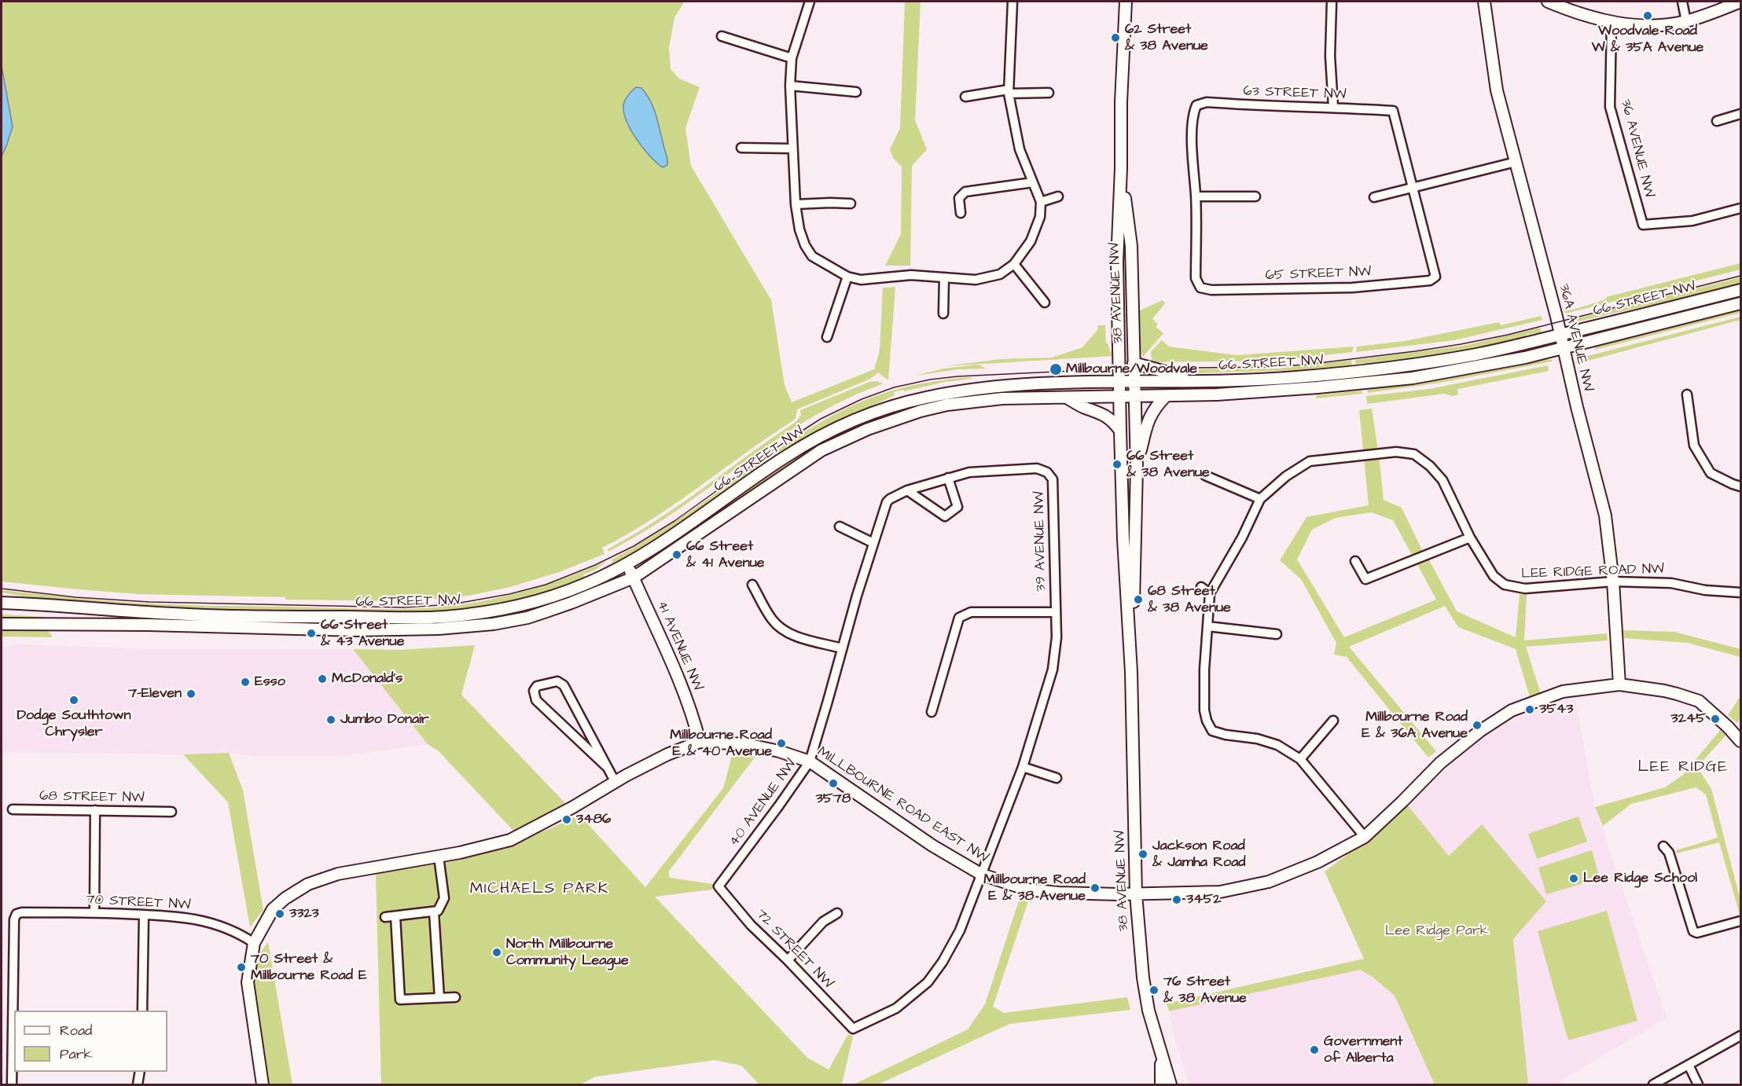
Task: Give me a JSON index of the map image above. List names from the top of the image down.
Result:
{
  "streets": {
    "street": [
      "63 STREET NW",
      "36 AVENUE NW",
      "65 STREET NW",
      "38 AVENUE NW",
      "66 STREET NW",
      "36A AVENUE NW",
      "39 AVENUE NW",
      "LEE RIDGE ROAD NW",
      "41 AVENUE NW",
      "68 STREET NW",
      "40 AVENUE NW",
      "MILLBOURNE ROAD EAST NW",
      "70 STREET NW",
      "72 STREET NW"
    ]
  },
  "crossings": [
    ["63 STREET NW", "65 STREET NW"],
    ["38 AVENUE NW", "66 STREET NW"],
    ["38 AVENUE NW", "MILLBOURNE ROAD EAST NW"],
    ["66 STREET NW", "36A AVENUE NW"],
    ["66 STREET NW", "41 AVENUE NW"],
    ["36A AVENUE NW", "LEE RIDGE ROAD NW"],
    ["36A AVENUE NW", "MILLBOURNE ROAD EAST NW"],
    ["39 AVENUE NW", "MILLBOURNE ROAD EAST NW"],
    ["39 AVENUE NW", "72 STREET NW"],
    ["LEE RIDGE ROAD NW", "MILLBOURNE ROAD EAST NW"],
    ["41 AVENUE NW", "MILLBOURNE ROAD EAST NW"],
    ["40 AVENUE NW", "MILLBOURNE ROAD EAST NW"],
    ["40 AVENUE NW", "72 STREET NW"],
    ["MILLBOURNE ROAD EAST NW", "70 STREET NW"]
  ],
  "districts": ["LEE RIDGE", "MICHAELS PARK"],
  "parks": ["Lee Ridge Park"],
  "places": [
    "Woodvale Road W & 35A Avenue",
    "62 Street & 38 Avenue",
    "Millbourne/Woodvale",
    "66 Street & 38 Avenue",
    "66 Street & 41 Avenue",
    "68 Street & 38 Avenue",
    "66 Street & 43 Avenue",
    "McDonald's",
    "Esso",
    "7-Eleven",
    "Dodge Southtown Chrysler",
    "3543",
    "3245",
    "Jumbo Donair",
    "Millbourne Road E & 36A Avenue",
    "Millbourne Road E & 40 Avenue",
    "3578",
    "3486",
    "Jackson Road & Jamha Road",
    "Lee Ridge School",
    "Millbourne Road E & 38 Avenue",
    "3452",
    "3323",
    "North Millbourne Community League",
    "70 Street & Millbourne Road E",
    "76 Street & 38 Avenue",
    "Government of Alberta"
  ],
  "legend": ["Road", "Park"]
}
